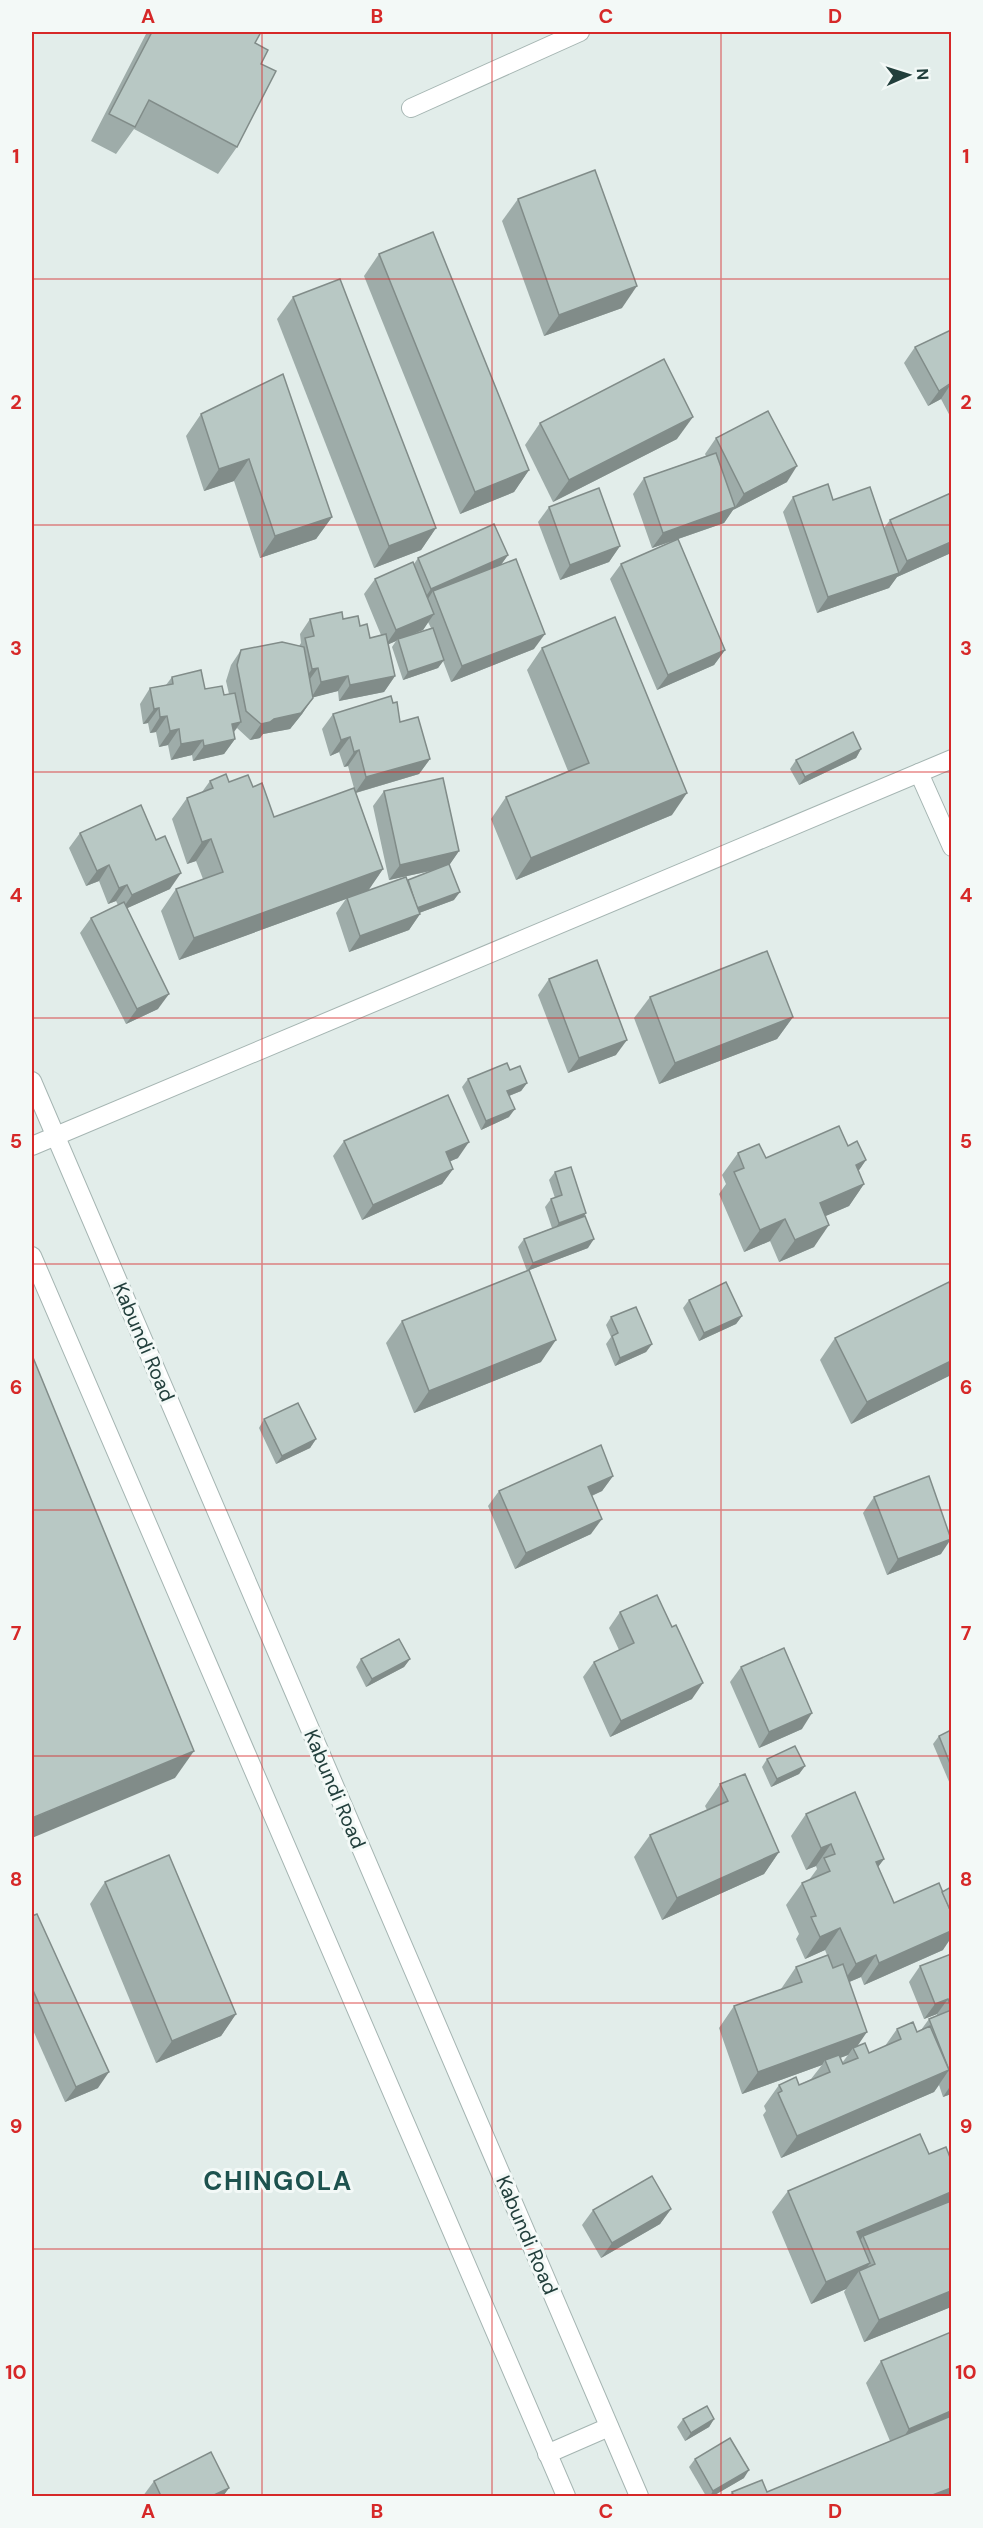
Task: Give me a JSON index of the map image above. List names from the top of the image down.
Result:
{
  "streets": {
    "street": ["Kabundi Road"]
  },
  "districts": ["CHINGOLA"],
  "north": "right",
  "grid": {
    "columns": [
      "A",
      "B",
      "C",
      "D"
    ],
    "rows": [
      "1",
      "2",
      "3",
      "4",
      "5",
      "6",
      "7",
      "8",
      "9",
      "10"
    ]
  }
}
